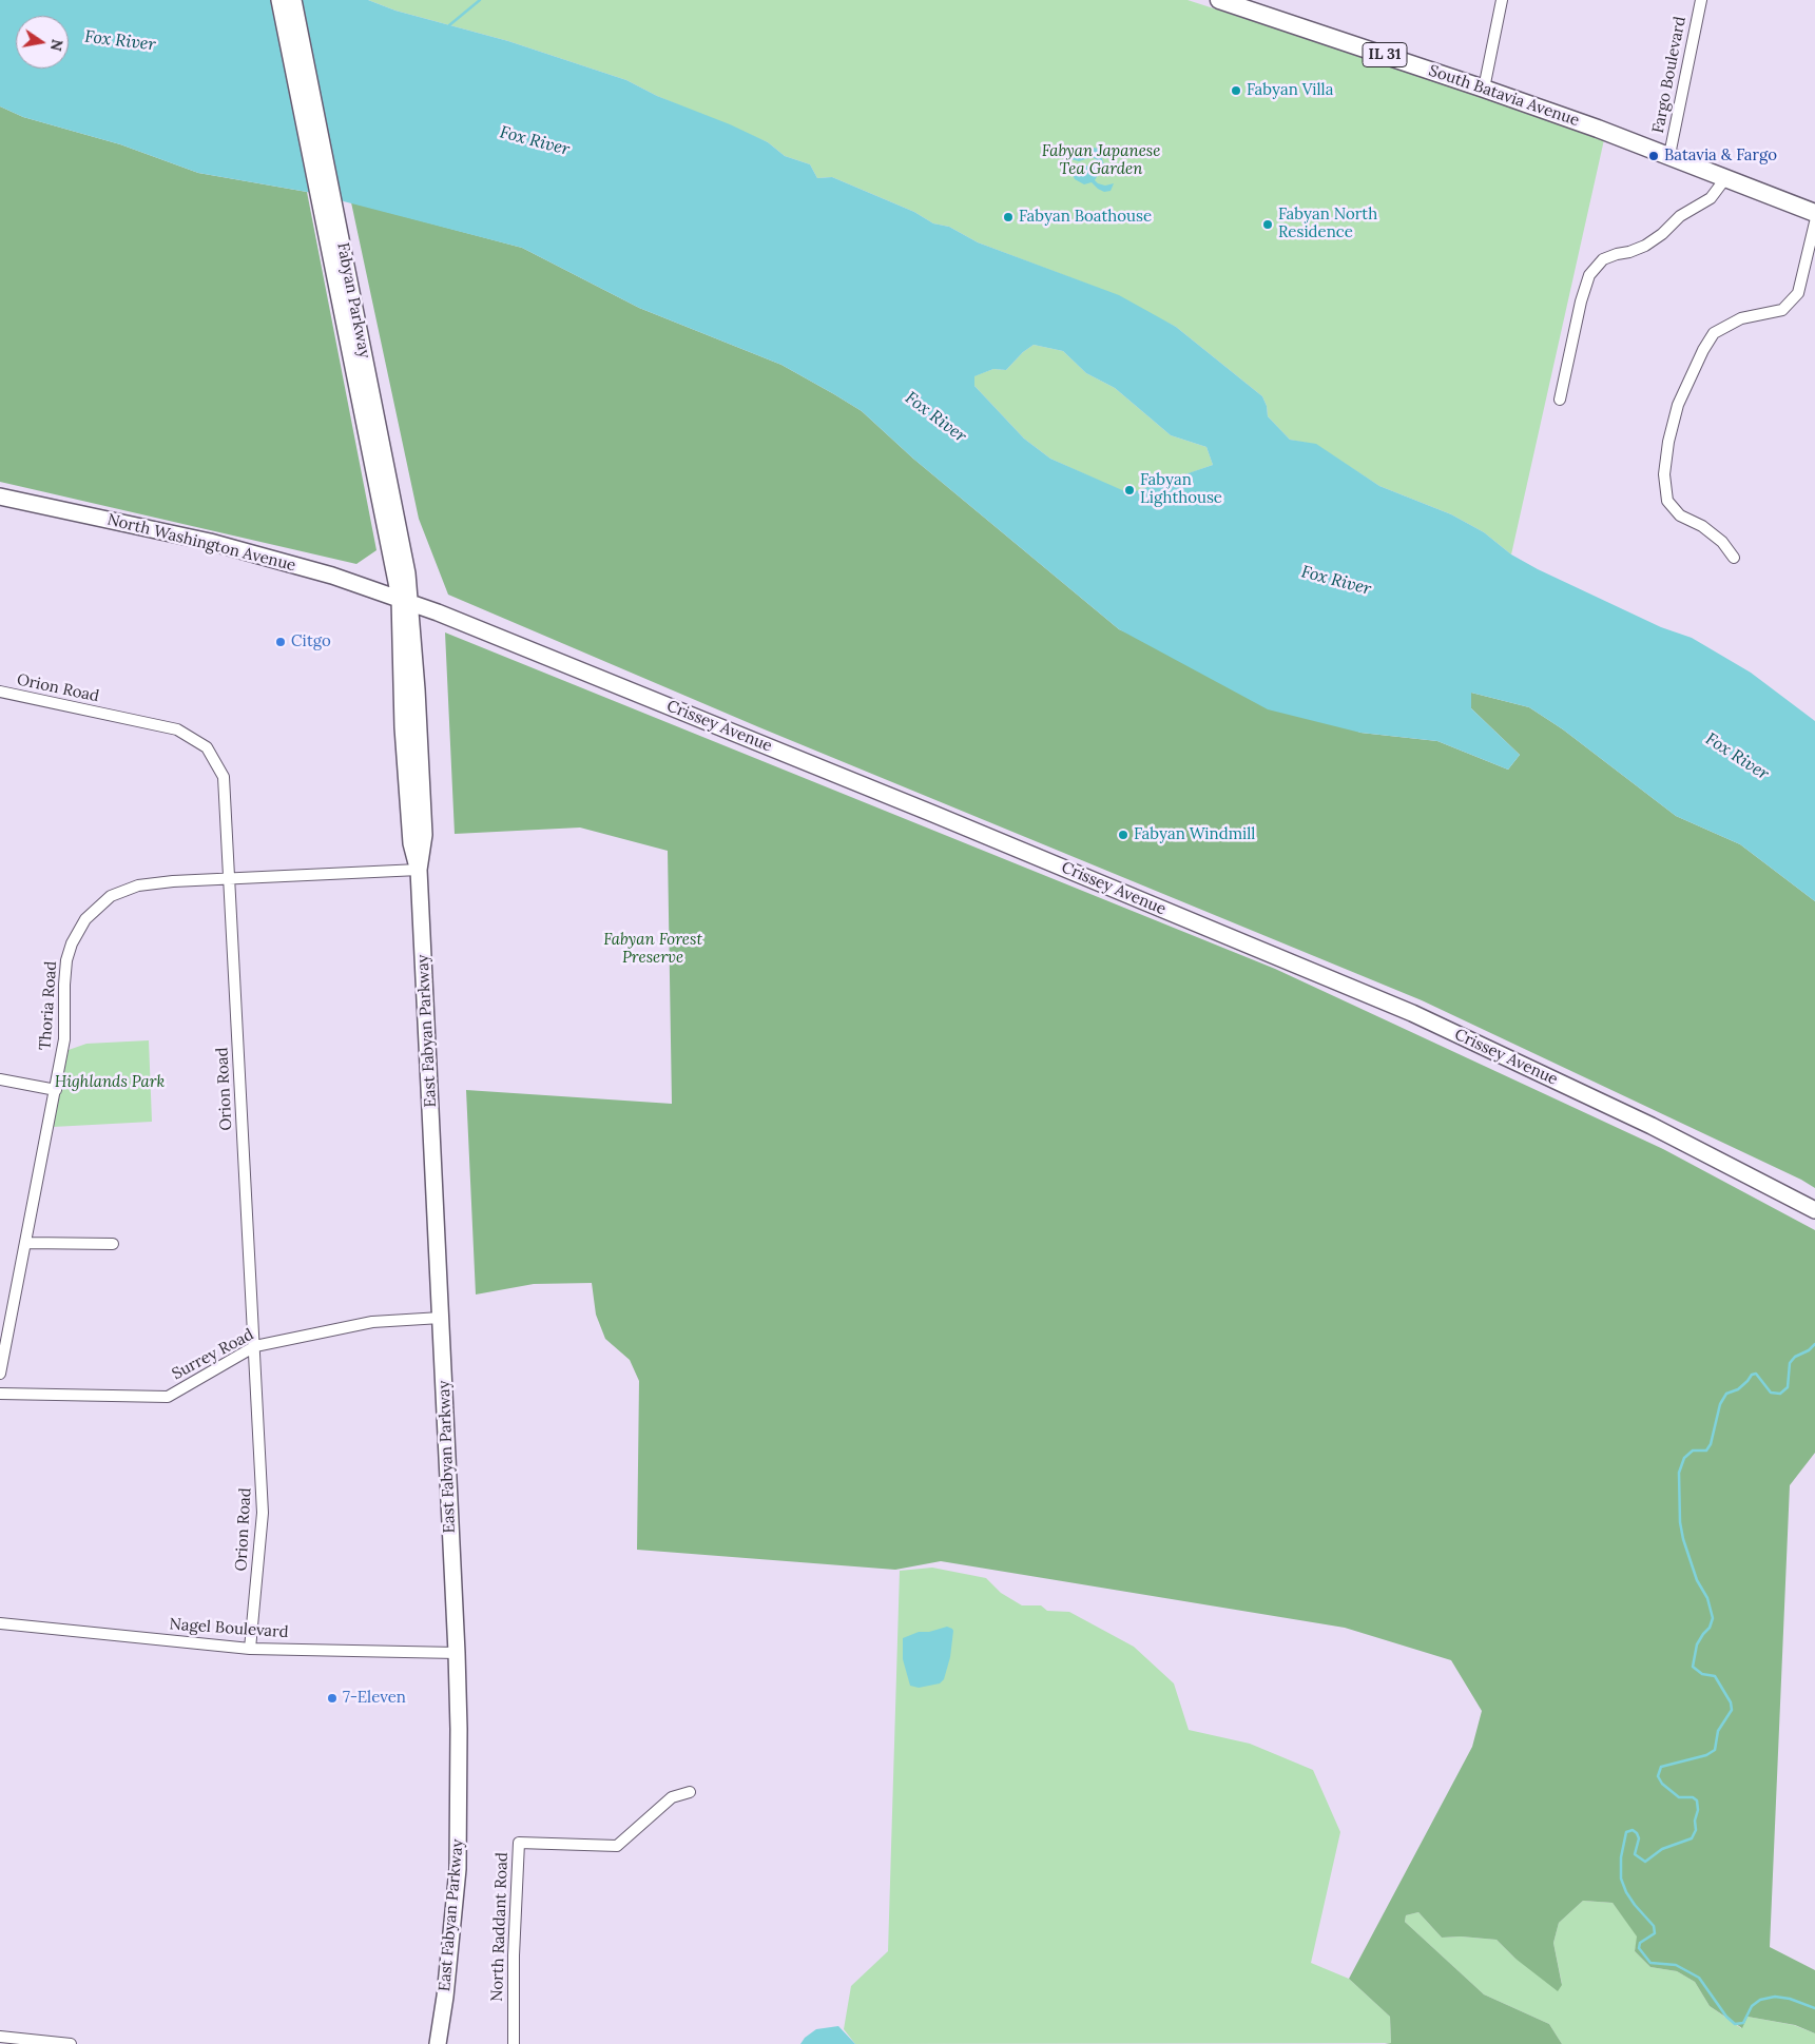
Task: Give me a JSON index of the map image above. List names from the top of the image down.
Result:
{
  "streets": {
    "main road": [
      "IL 31",
      "South Batavia Avenue",
      "Fabyan Parkway",
      "North Washington Avenue",
      "Crissey Avenue",
      "East Fabyan Parkway"
    ],
    "street": [
      "Fargo Boulevard",
      "Orion Road",
      "Thoria Road",
      "Surrey Road",
      "Nagel Boulevard",
      "North Raddant Road"
    ]
  },
  "crossings": [
    ["Fargo Boulevard", "South Batavia Avenue"],
    ["Fabyan Parkway", "North Washington Avenue"],
    ["Fabyan Parkway", "Crissey Avenue"],
    ["Fabyan Parkway", "East Fabyan Parkway"],
    ["North Washington Avenue", "Crissey Avenue"],
    ["North Washington Avenue", "East Fabyan Parkway"],
    ["Orion Road", "Thoria Road"],
    ["Orion Road", "Surrey Road"],
    ["Orion Road", "Nagel Boulevard"],
    ["Crissey Avenue", "East Fabyan Parkway"],
    ["Thoria Road", "East Fabyan Parkway"],
    ["East Fabyan Parkway", "Surrey Road"],
    ["East Fabyan Parkway", "Nagel Boulevard"]
  ],
  "water": ["Fox River"],
  "parks": ["Fabyan Japanese Tea Garden", "Fabyan Forest Preserve", "Highlands Park"],
  "places": [
    "Fabyan Villa",
    "Batavia & Fargo",
    "Fabyan Boathouse",
    "Fabyan North Residence",
    "Fabyan Lighthouse",
    "Citgo",
    "Fabyan Windmill",
    "7-Eleven"
  ],
  "north": "right"
}
